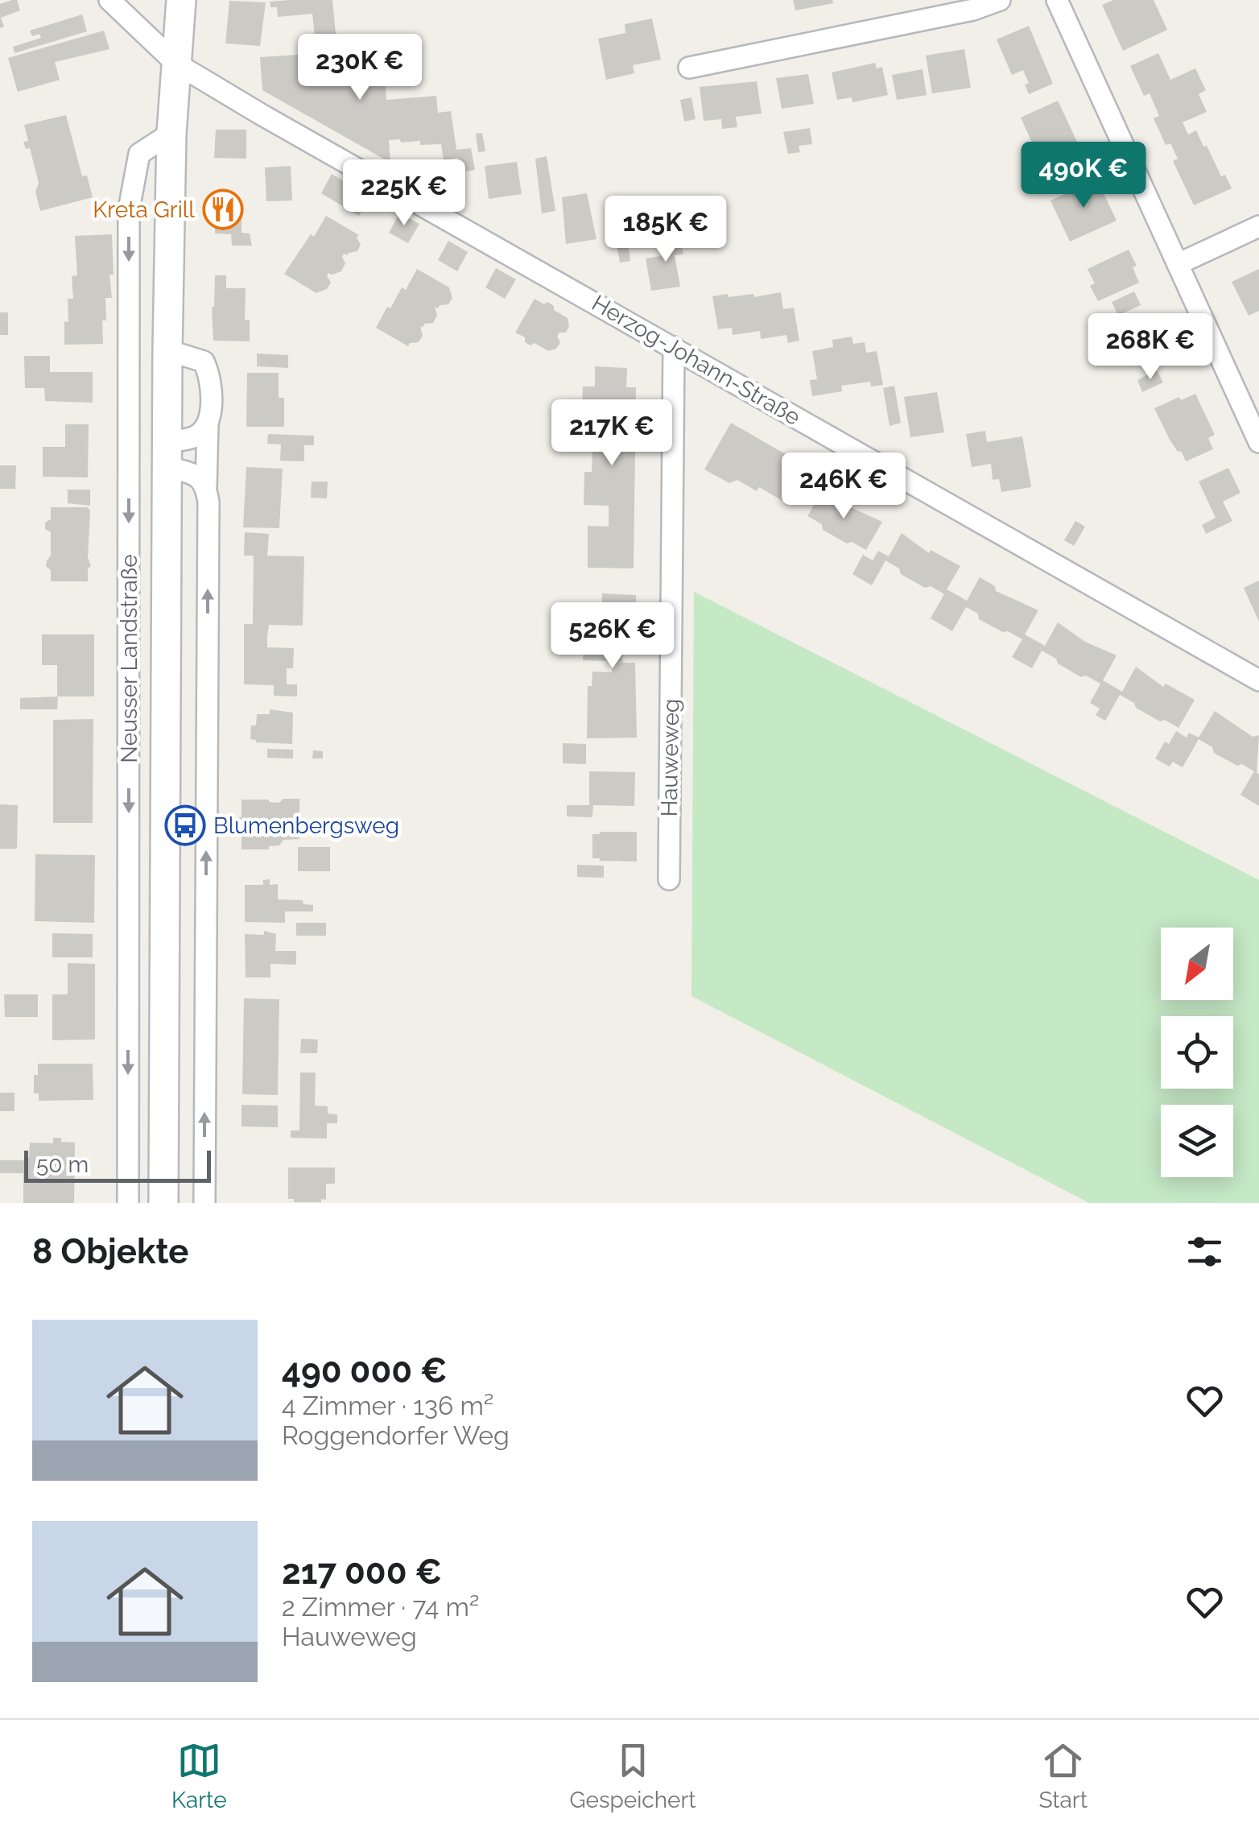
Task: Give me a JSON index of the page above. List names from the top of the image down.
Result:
{
  "streets": {
    "main road": ["Neusser Landstraße"],
    "street": ["Herzog-Johann-Straße", "Hauweweg"]
  },
  "crossings": [
    ["Herzog-Johann-Straße", "Neusser Landstraße"],
    ["Herzog-Johann-Straße", "Hauweweg"]
  ],
  "places": {
    "restaurant": ["Kreta Grill"],
    "bus stop": ["Blumenbergsweg"]
  },
  "scale_bar": "50 m",
  "north": "bottom left",
  "page": {
    "price": [
      "230K €",
      "490K €",
      "225K €",
      "185K €",
      "268K €",
      "217K €",
      "246K €",
      "526K €"
    ],
    "scale": "50 m",
    "heading": "8 Objekte",
    "list": [
      {
        "name": "490 000 €",
        "note": "4 Zimmer · 136 m² · Roggendorfer Weg"
      },
      {
        "name": "217 000 €",
        "note": "2 Zimmer · 74 m² · Hauweweg"
      }
    ],
    "tabs": ["Karte", "Gespeichert", "Start"]
  }
}
